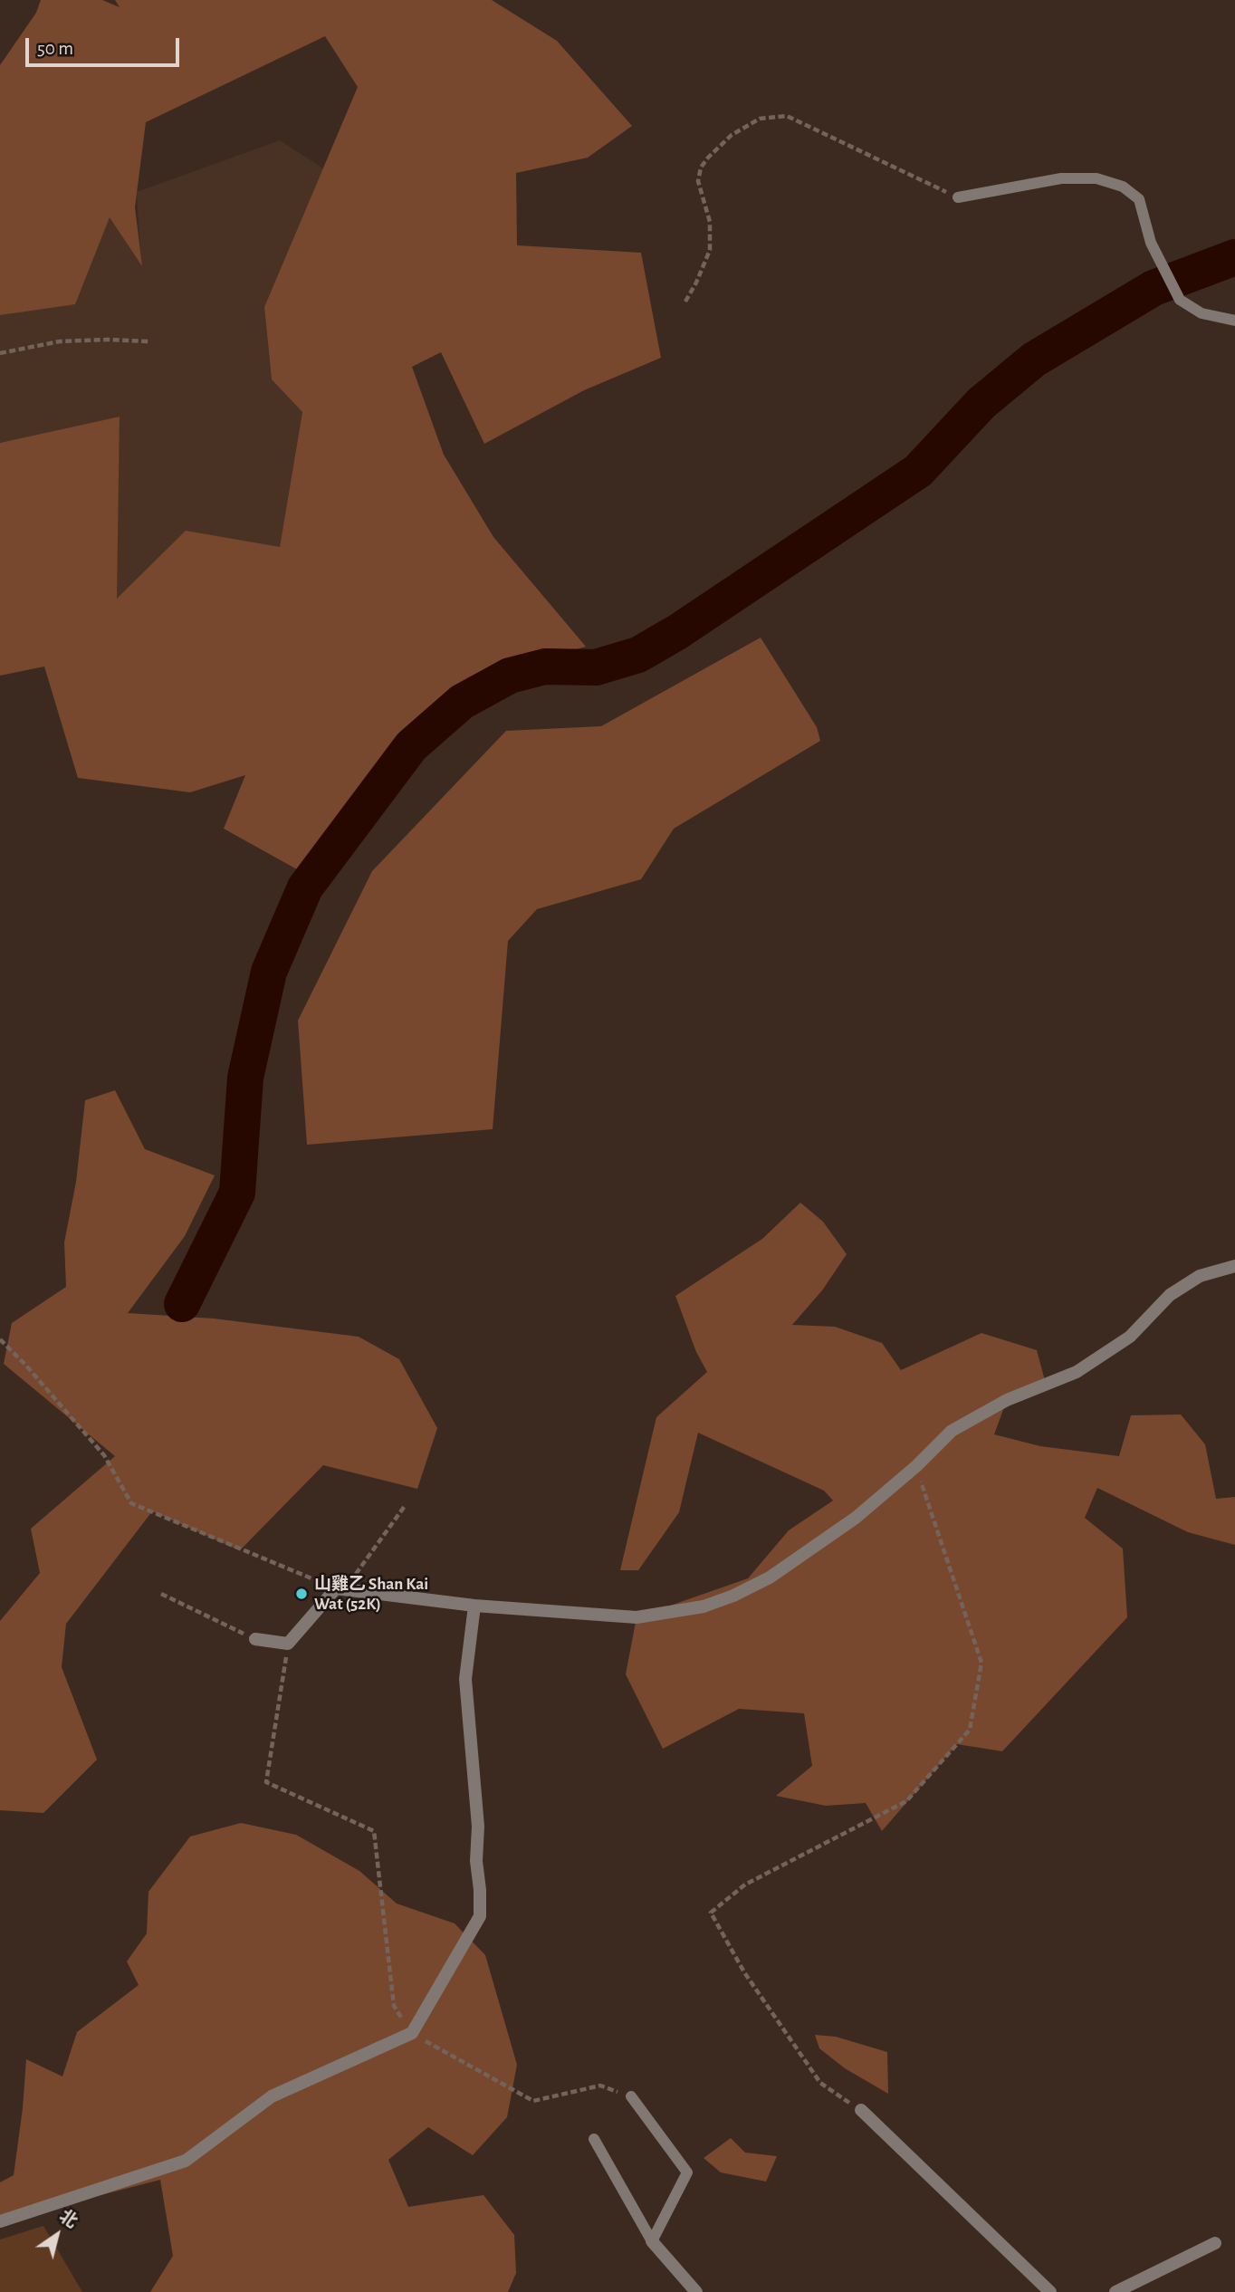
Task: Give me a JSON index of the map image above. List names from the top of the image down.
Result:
{
  "places": ["山雞乙 Shan Kai Wat (52K)"],
  "scale_bar": "50 m",
  "north": "top right"
}
